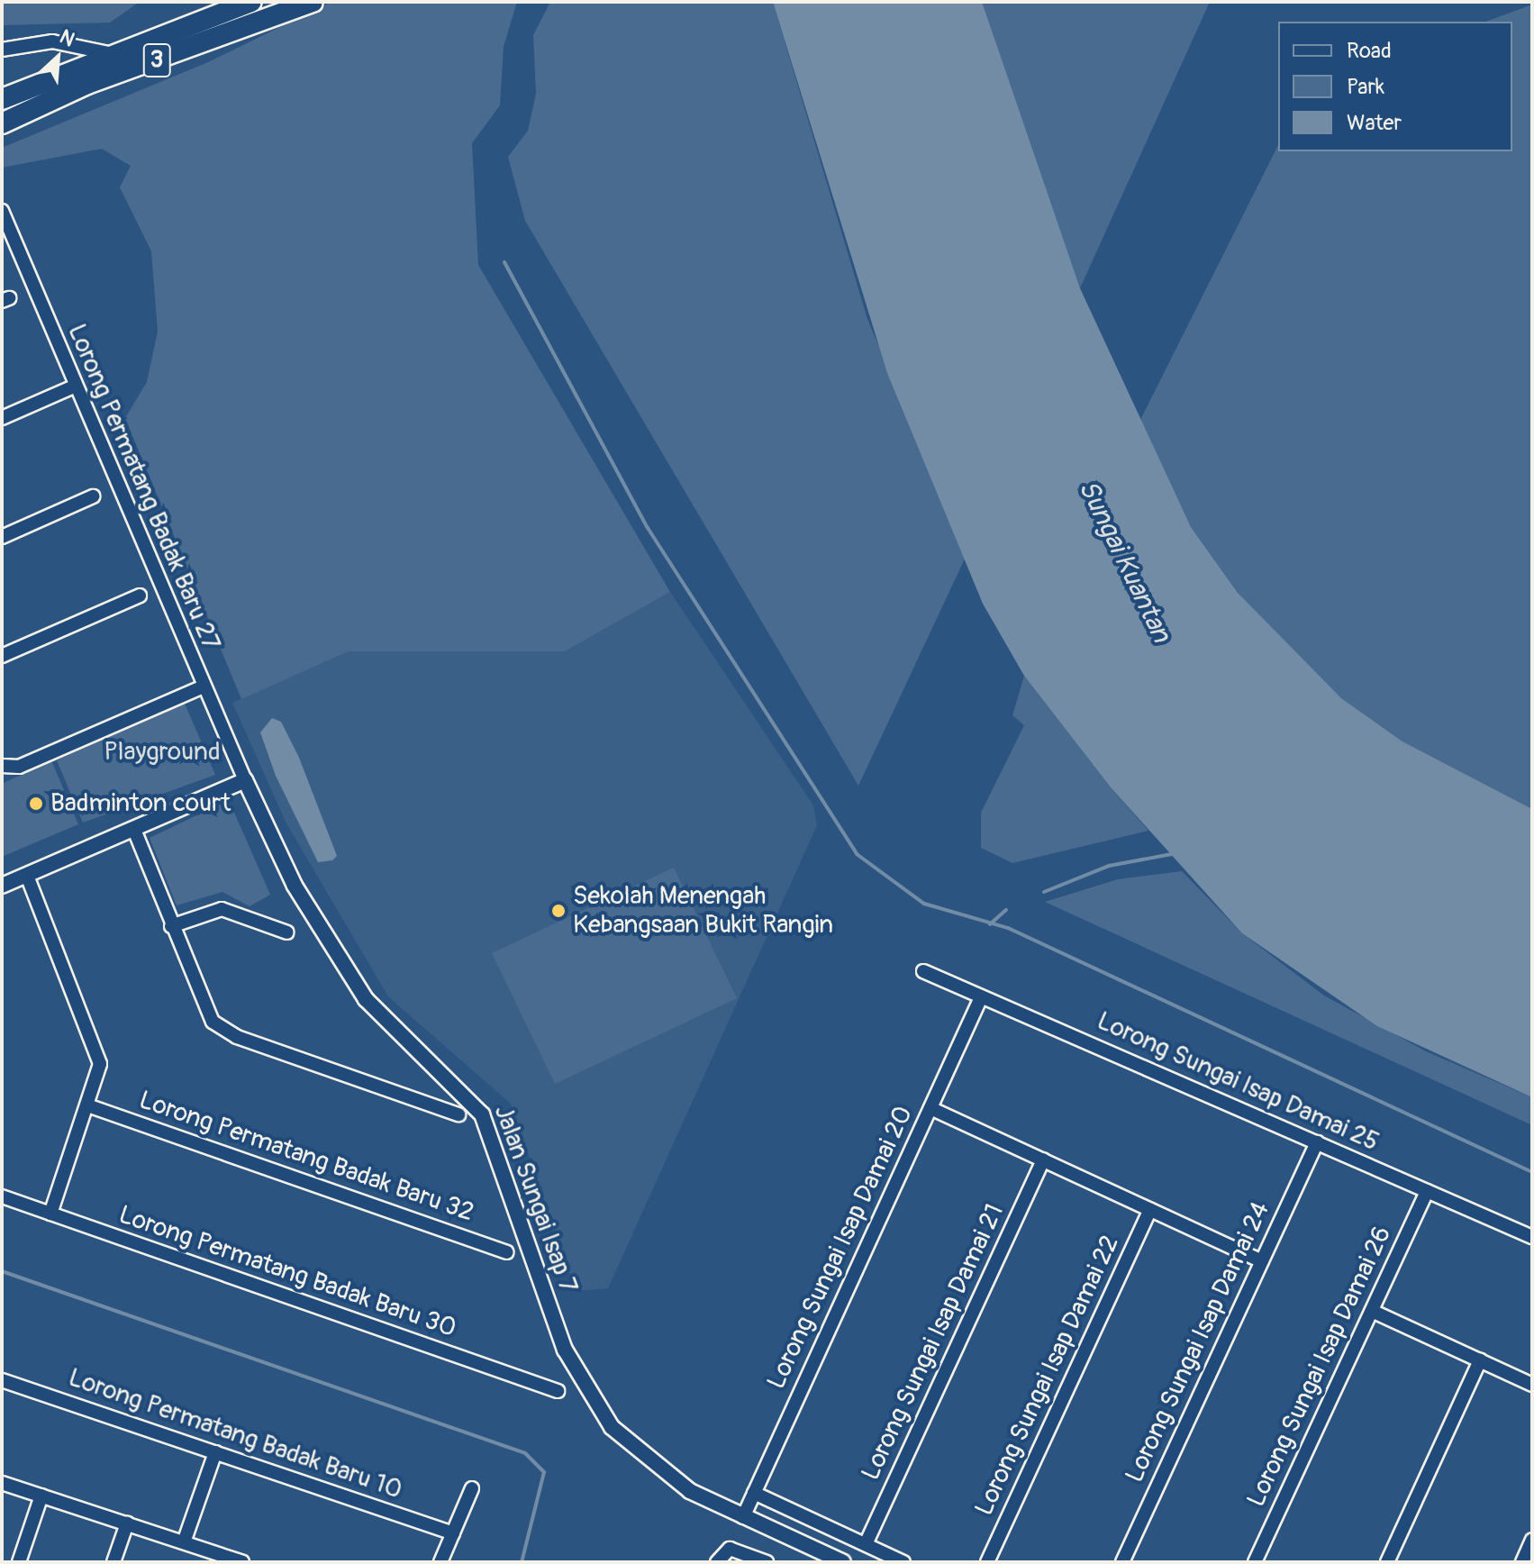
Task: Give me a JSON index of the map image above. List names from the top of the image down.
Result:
{
  "streets": {
    "highway": ["3"],
    "street": [
      "Lorong Permatang Badak Baru 27",
      "Lorong Sungai Isap Damai 25",
      "Lorong Permatang Badak Baru 32",
      "Jalan Sungai Isap 7",
      "Lorong Sungai Isap Damai 20",
      "Lorong Permatang Badak Baru 30",
      "Lorong Sungai Isap Damai 21",
      "Lorong Sungai Isap Damai 24",
      "Lorong Sungai Isap Damai 26",
      "Lorong Sungai Isap Damai 22",
      "Lorong Permatang Badak Baru 10"
    ]
  },
  "crossings": [
    ["Lorong Permatang Badak Baru 27", "Jalan Sungai Isap 7"],
    ["Lorong Sungai Isap Damai 25", "Lorong Sungai Isap Damai 20"],
    ["Lorong Sungai Isap Damai 25", "Lorong Sungai Isap Damai 24"],
    ["Lorong Sungai Isap Damai 25", "Lorong Sungai Isap Damai 26"],
    ["Jalan Sungai Isap 7", "Lorong Sungai Isap Damai 20"]
  ],
  "water": ["Sungai Kuantan"],
  "parks": ["Playground"],
  "places": ["Badminton court", "Sekolah Menengah Kebangsaan Bukit Rangin"],
  "legend": ["Road", "Park", "Water"],
  "north": "top right"
}
